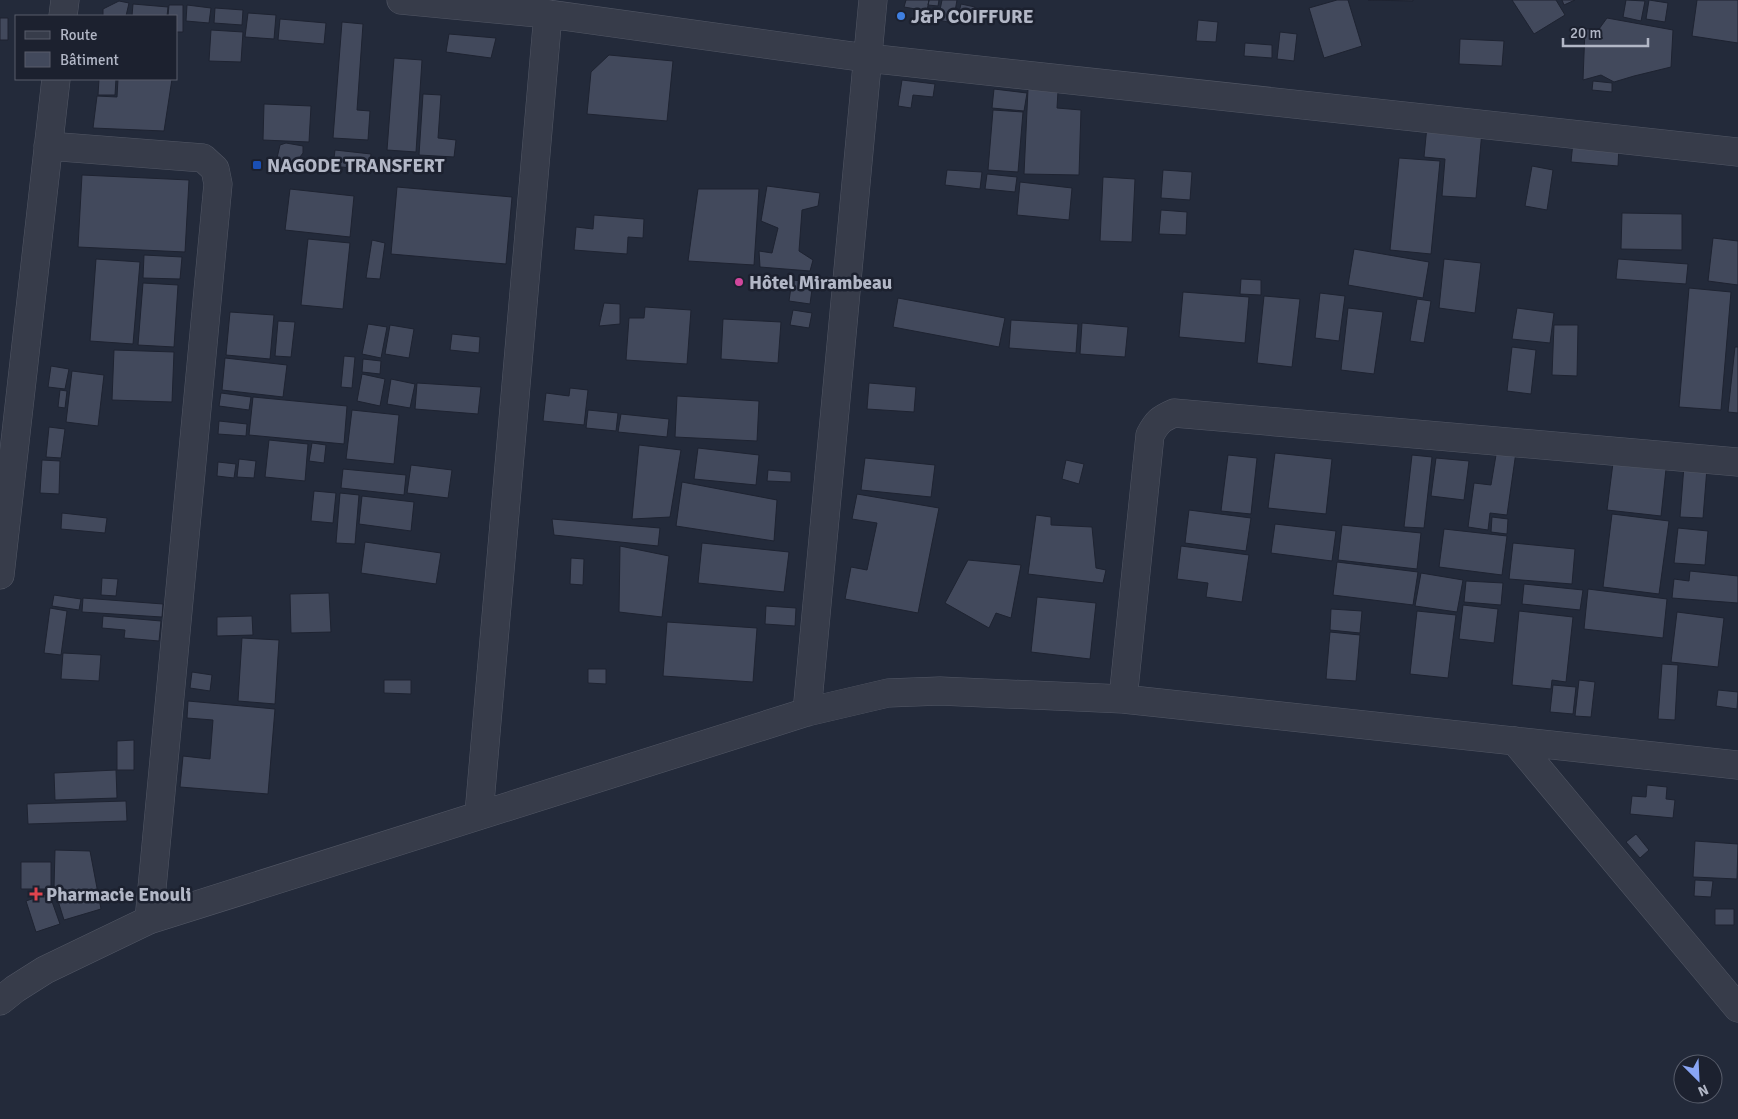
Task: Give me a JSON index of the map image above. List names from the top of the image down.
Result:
{
  "places": {
    "other": ["J&P COIFFURE", "Hôtel Mirambeau"],
    "transit": ["NAGODE TRANSFERT"],
    "health": ["Pharmacie Enouli"]
  },
  "legend": ["Route", "Bâtiment"],
  "scale_bar": "20 m",
  "north": "bottom right"
}
